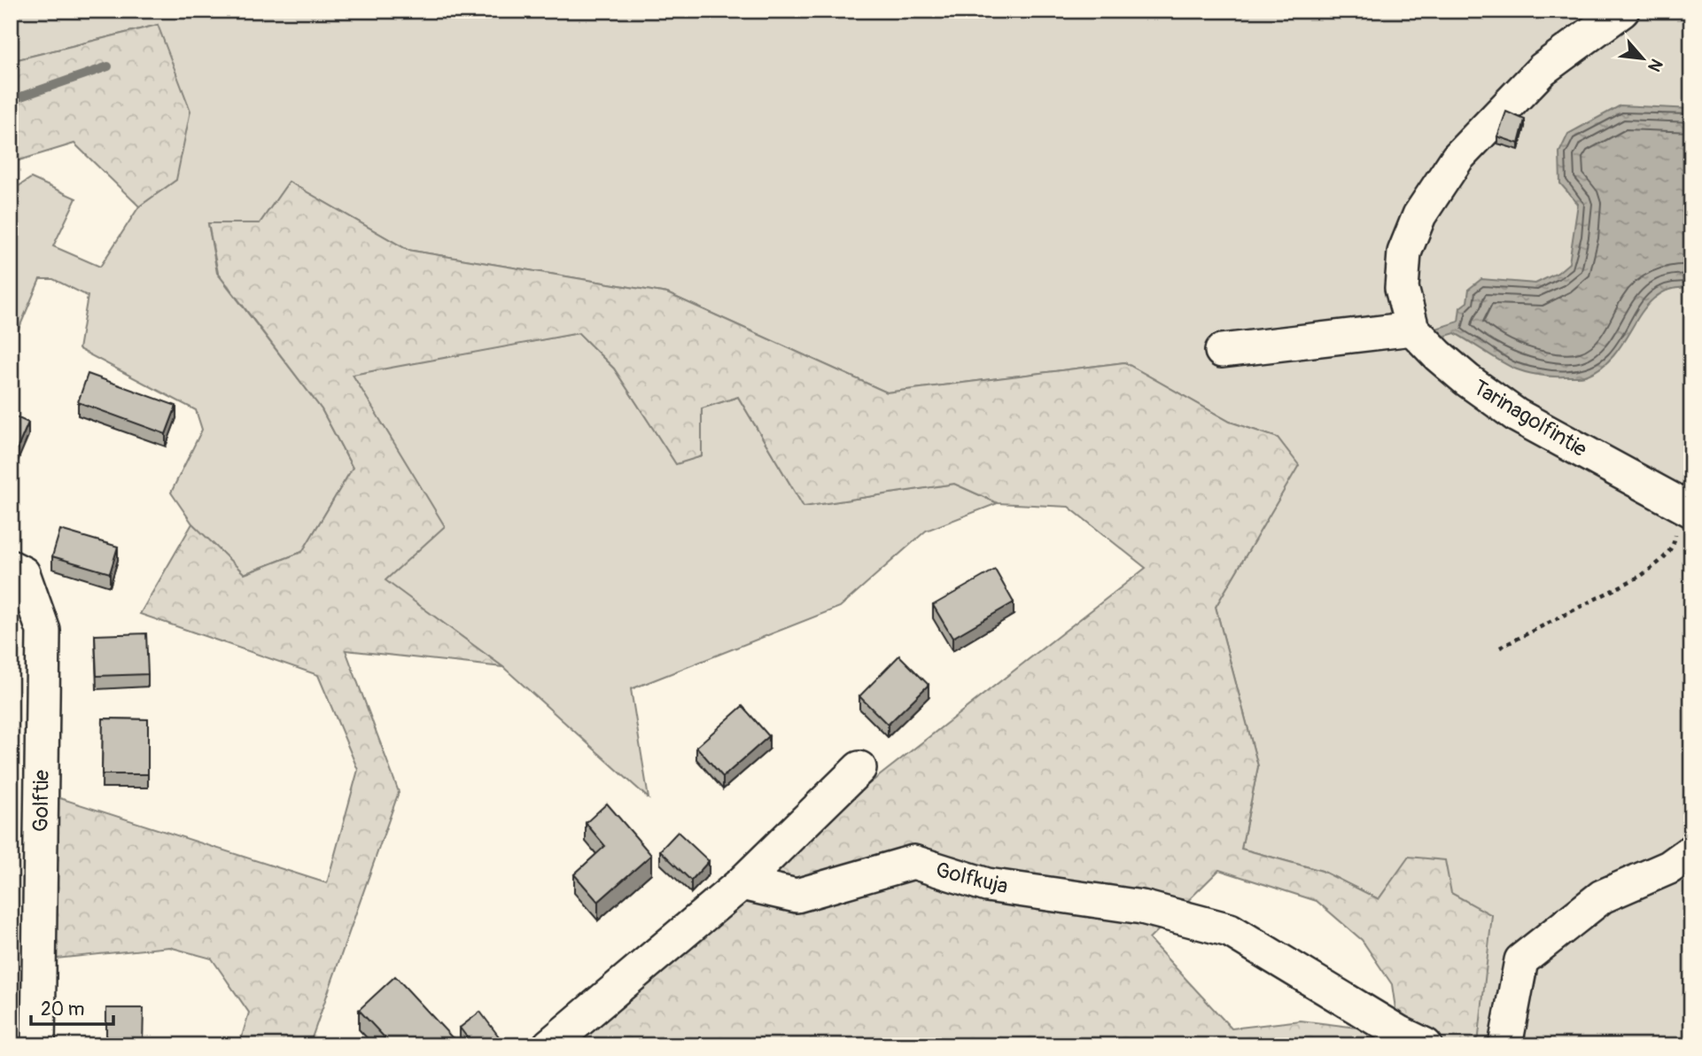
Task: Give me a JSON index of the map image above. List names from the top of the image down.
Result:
{
  "streets": {
    "street": ["Tarinagolfintie", "Golftie", "Golfkuja"]
  },
  "scale_bar": "20 m",
  "north": "bottom right"
}
